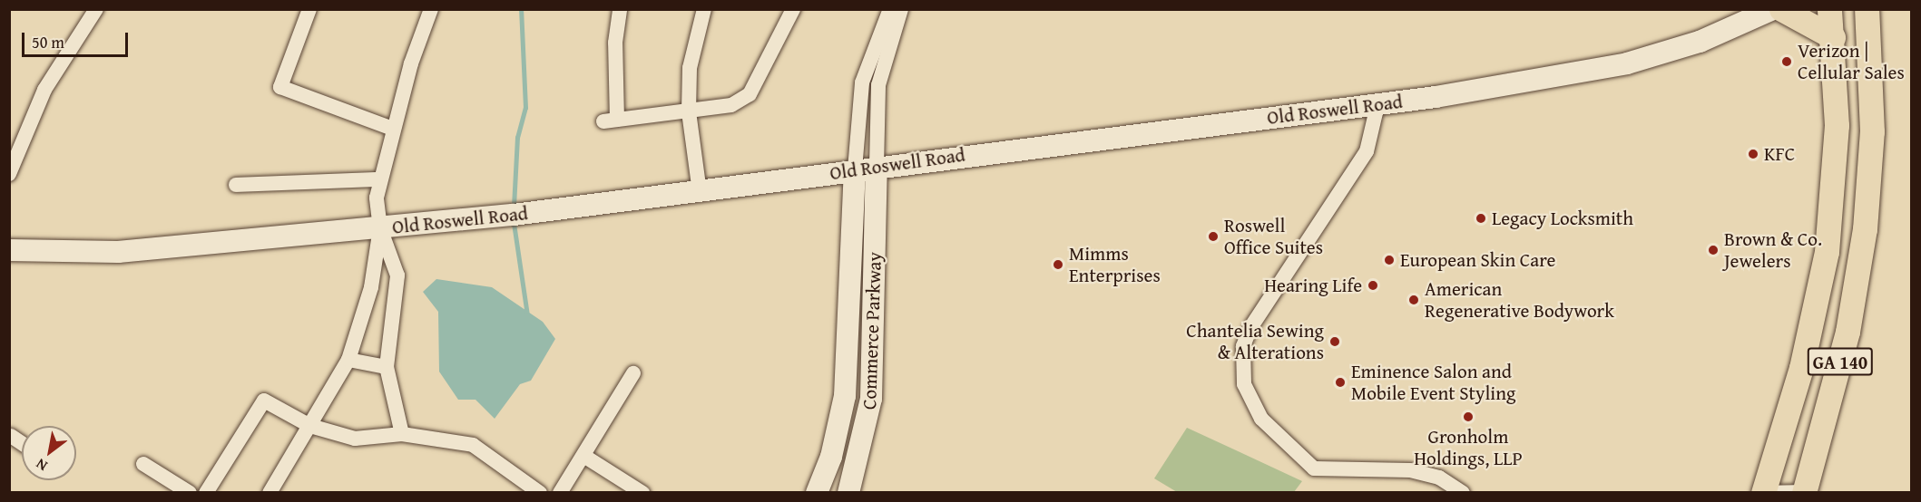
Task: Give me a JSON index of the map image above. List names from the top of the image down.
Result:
{
  "streets": {
    "main road": ["GA 140"],
    "street": ["Old Roswell Road", "Commerce Parkway"]
  },
  "crossings": [
    ["Old Roswell Road", "Commerce Parkway"]
  ],
  "places": [
    "Verizon | Cellular Sales",
    "KFC",
    "Legacy Locksmith",
    "Roswell Office Suites",
    "Brown & Co. Jewelers",
    "European Skin Care",
    "Mimms Enterprises",
    "Hearing Life",
    "American Regenerative Bodywork",
    "Chantelia Sewing & Alterations",
    "Eminence Salon and Mobile Event Styling",
    "Gronholm Holdings, LLP"
  ],
  "scale_bar": "50 m",
  "north": "bottom left"
}
